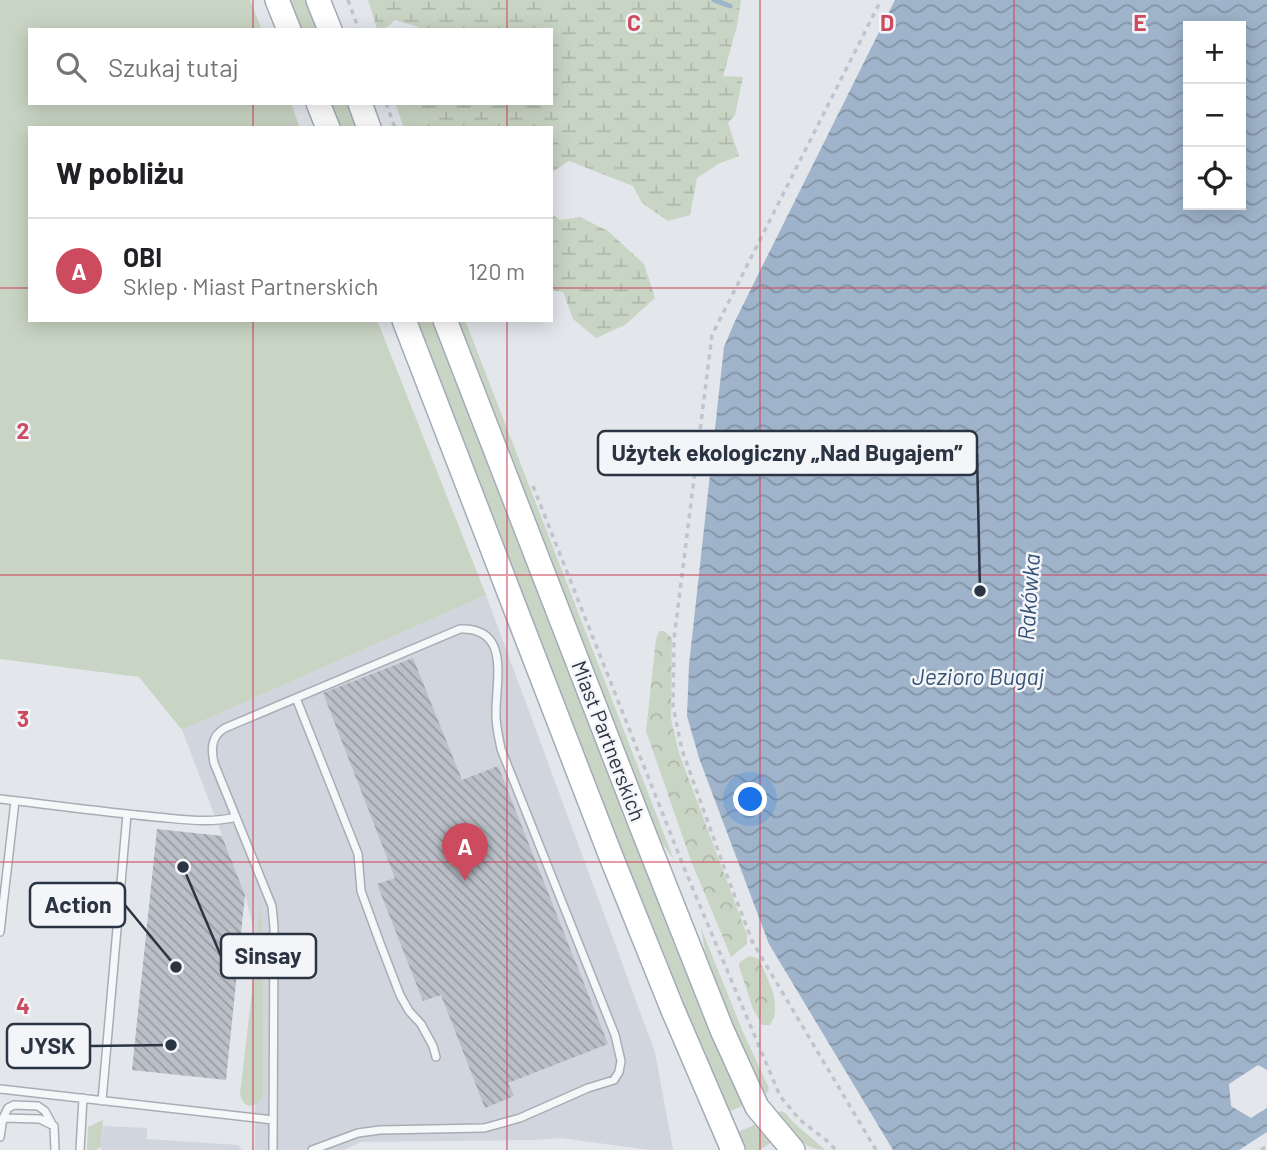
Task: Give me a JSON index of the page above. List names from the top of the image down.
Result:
{
  "streets": {
    "main road": ["Miast Partnerskich"]
  },
  "water": ["Rakówka", "Jezioro Bugaj"],
  "places": [
    "Użytek ekologiczny „Nad Bugajem”",
    "Sinsay",
    "Action",
    "JYSK"
  ],
  "page": {
    "map_buttons": ["+", "−"],
    "search": "Szukaj tutaj",
    "heading": "W pobliżu",
    "list": [
      {
        "mark": "A",
        "name": "OBI",
        "note": "Sklep · Miast Partnerskich",
        "value": "120 m"
      }
    ],
    "pins": "A"
  },
  "grid": {
    "columns": ["C", "D", "E"],
    "rows": ["2", "3", "4"]
  }
}
